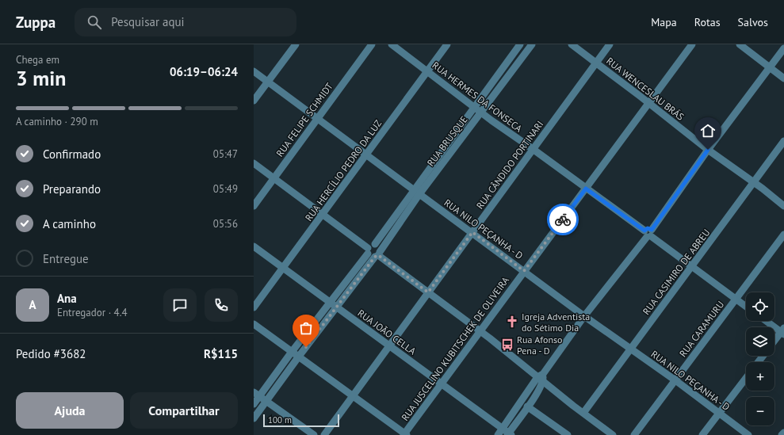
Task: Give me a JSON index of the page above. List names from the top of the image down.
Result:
{
  "streets": {
    "street": [
      "RUA WENCESLAU BRÁS",
      "RUA HERMES DA FONSECA",
      "RUA FELIPE SCHMIDT",
      "RUA BRUSQUE",
      "RUA CÂNDIDO PORTINARI",
      "RUA HERCÍLIO PEDRO DA LUZ",
      "RUA NILO PEÇANHA - D",
      "RUA CASIMIRO DE ABREU",
      "RUA CARAMURU",
      "RUA JOÃO CELLA",
      "RUA JUSCELINO KUBITSCHEK DE OLIVEIRA"
    ]
  },
  "crossings": [
    ["RUA WENCESLAU BRÁS", "RUA CÂNDIDO PORTINARI"],
    ["RUA WENCESLAU BRÁS", "RUA CASIMIRO DE ABREU"],
    ["RUA WENCESLAU BRÁS", "RUA JUSCELINO KUBITSCHEK DE OLIVEIRA"],
    ["RUA HERMES DA FONSECA", "RUA BRUSQUE"],
    ["RUA HERMES DA FONSECA", "RUA CÂNDIDO PORTINARI"],
    ["RUA HERMES DA FONSECA", "RUA HERCÍLIO PEDRO DA LUZ"],
    ["RUA HERMES DA FONSECA", "RUA CASIMIRO DE ABREU"],
    ["RUA HERMES DA FONSECA", "RUA CARAMURU"],
    ["RUA HERMES DA FONSECA", "RUA JUSCELINO KUBITSCHEK DE OLIVEIRA"],
    ["RUA FELIPE SCHMIDT", "RUA NILO PEÇANHA - D"],
    ["RUA BRUSQUE", "RUA NILO PEÇANHA - D"],
    ["RUA BRUSQUE", "RUA JOÃO CELLA"],
    ["RUA CÂNDIDO PORTINARI", "RUA NILO PEÇANHA - D"],
    ["RUA CÂNDIDO PORTINARI", "RUA JOÃO CELLA"],
    ["RUA HERCÍLIO PEDRO DA LUZ", "RUA NILO PEÇANHA - D"],
    ["RUA HERCÍLIO PEDRO DA LUZ", "RUA JOÃO CELLA"],
    ["RUA NILO PEÇANHA - D", "RUA CASIMIRO DE ABREU"],
    ["RUA NILO PEÇANHA - D", "RUA CARAMURU"],
    ["RUA NILO PEÇANHA - D", "RUA JUSCELINO KUBITSCHEK DE OLIVEIRA"],
    ["RUA JOÃO CELLA", "RUA JUSCELINO KUBITSCHEK DE OLIVEIRA"]
  ],
  "places": {
    "church": ["Igreja Adventista do Sétimo Dia"],
    "bus stop": ["Rua Afonso Pena - D"]
  },
  "scale_bar": "100 m",
  "page": {
    "header": "Zuppa",
    "search": "Pesquisar aqui",
    "nav": ["Mapa", "Rotas", "Salvos"],
    "heading": ["3 min", "Chega em", "06:19–06:24"],
    "panel": [
      "Ana",
      "Entregador · 4.4",
      "Pedido #3682",
      "R$115"
    ],
    "bar": "A caminho · 290 m",
    "list": [
      ["Confirmado", "05:47"],
      ["Preparando", "05:49"],
      ["A caminho", "05:56"],
      "Entregue"
    ],
    "round": "A",
    "map_buttons": ["+", "−"],
    "buttons": ["Ajuda", "Compartilhar"],
    "scale": "100 m"
  }
}
